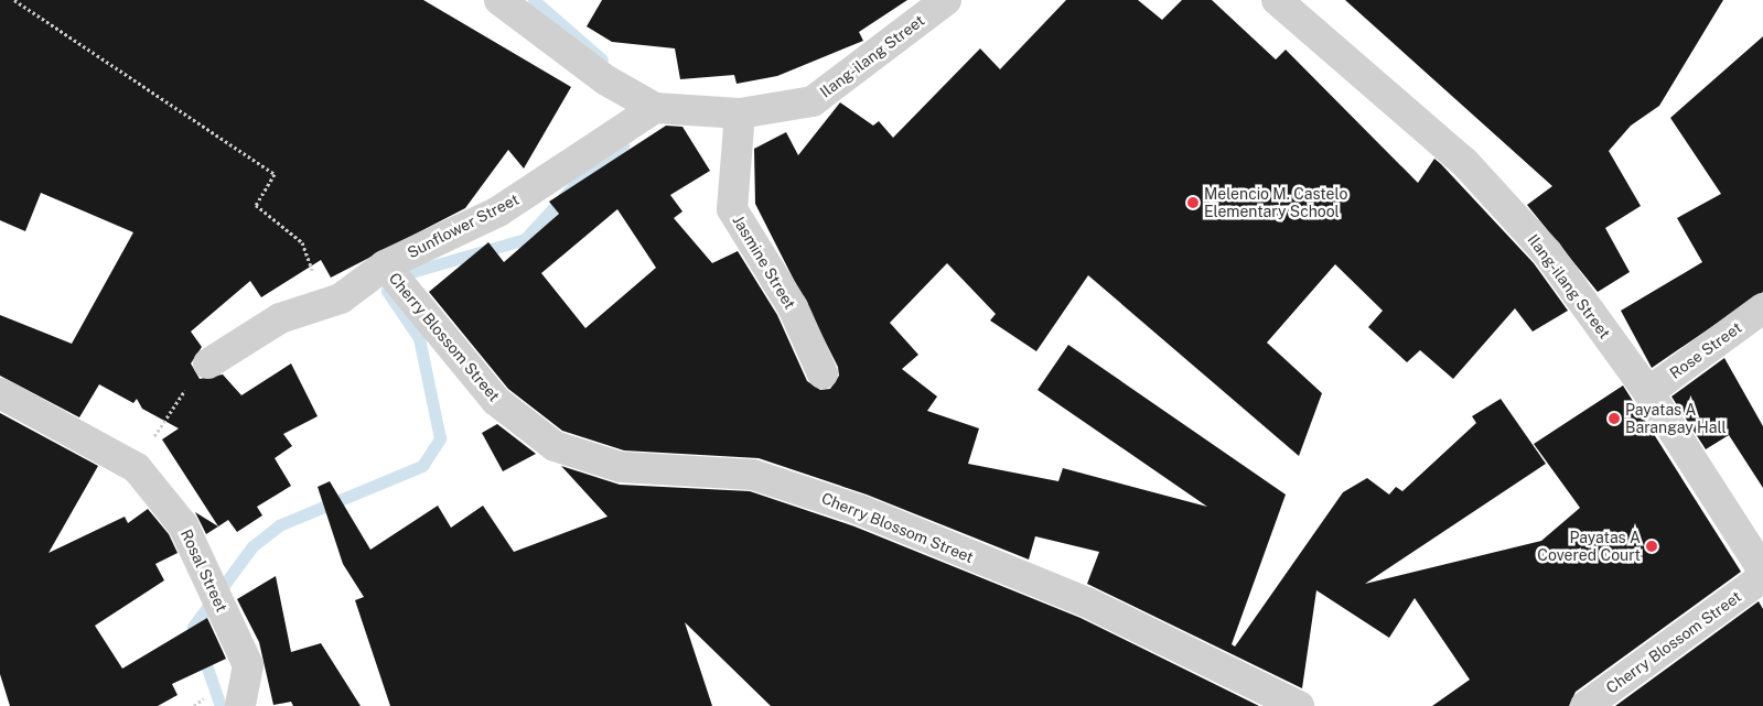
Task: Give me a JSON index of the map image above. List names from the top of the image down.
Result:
{
  "streets": {
    "street": [
      "Ilang-ilang Street",
      "Sunflower Street",
      "Jasmine Street",
      "Cherry Blossom Street",
      "Rose Street",
      "Rosal Street"
    ]
  },
  "crossings": [
    ["Ilang-ilang Street", "Sunflower Street"],
    ["Ilang-ilang Street", "Jasmine Street"],
    ["Ilang-ilang Street", "Rose Street"],
    ["Sunflower Street", "Cherry Blossom Street"]
  ],
  "places": ["Melencio M. Castelo Elementary School", "Payatas A Barangay Hall", "Payatas A Covered Court"]
}
